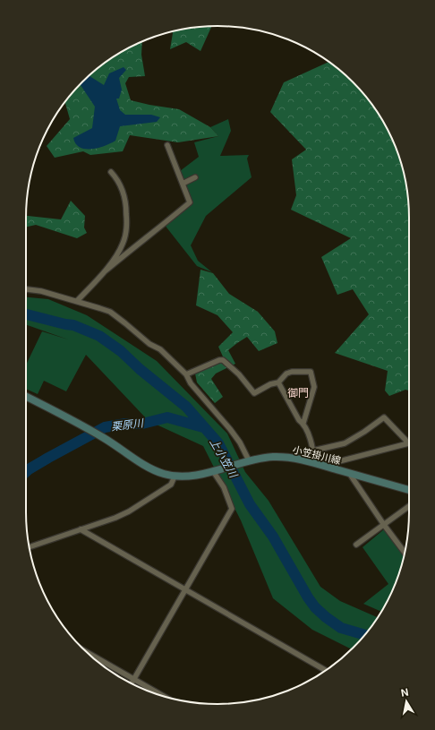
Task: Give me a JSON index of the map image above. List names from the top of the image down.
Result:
{
  "streets": {
    "main road": ["小笠掛川線"]
  },
  "districts": ["御門"],
  "water": ["栗原川", "上小笠川"],
  "north": "top"
}
